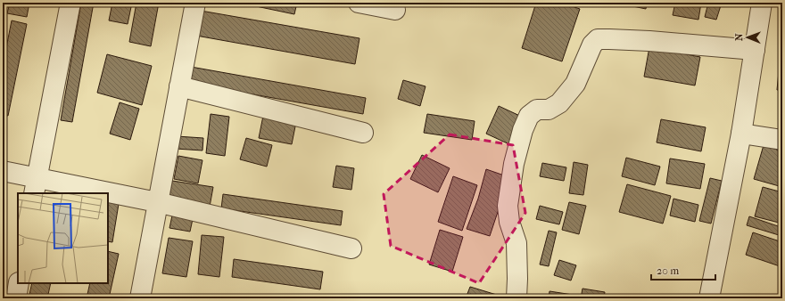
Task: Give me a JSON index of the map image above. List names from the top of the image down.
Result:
{
  "scale_bar": "20 m",
  "north": "left"
}
